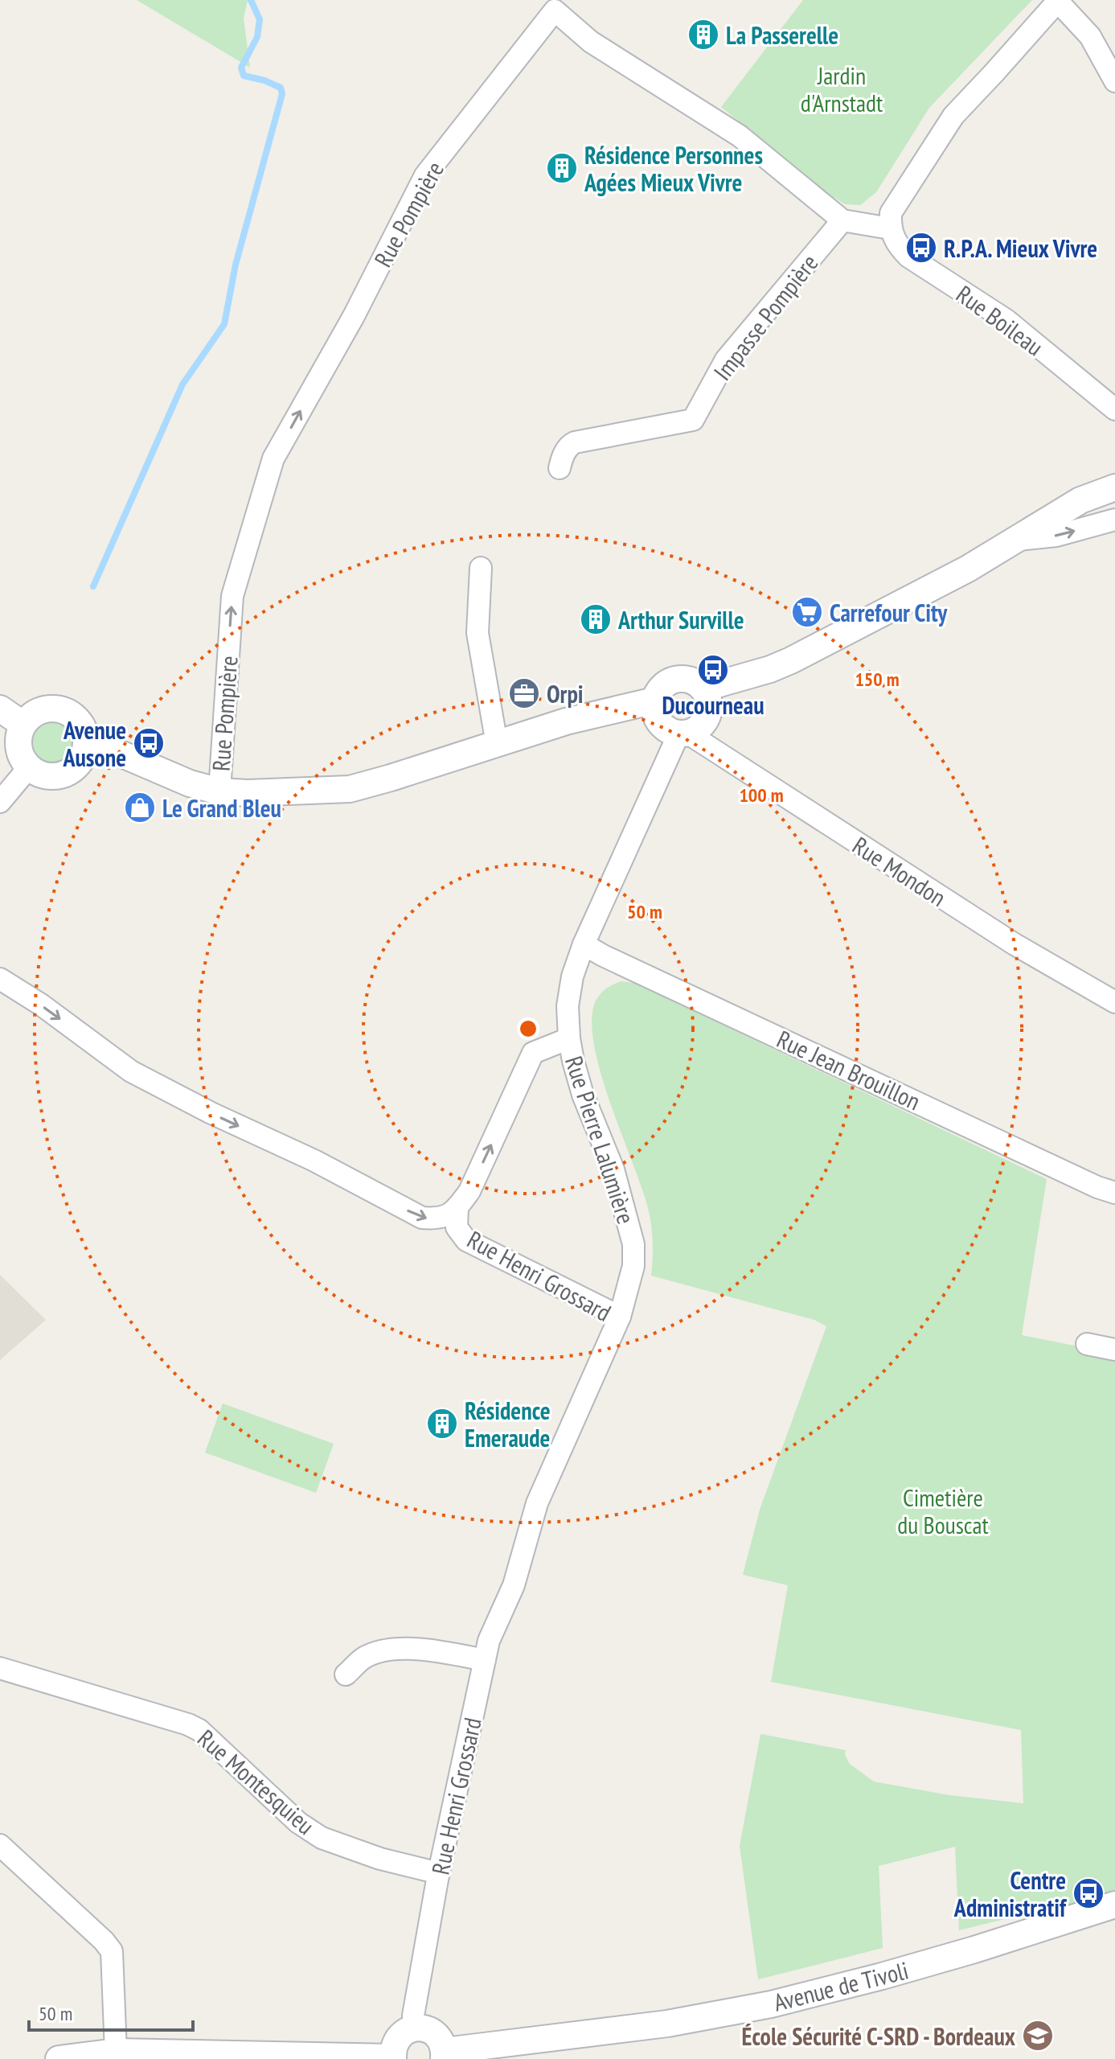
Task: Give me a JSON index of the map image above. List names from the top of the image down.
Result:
{
  "streets": {
    "street": [
      "Rue Pompière",
      "Impasse Pompière",
      "Rue Boileau",
      "Rue Mondon",
      "Rue Jean Brouillon",
      "Rue Pierre Lalumière",
      "Rue Henri Grossard",
      "Rue Montesquieu",
      "Avenue de Tivoli"
    ]
  },
  "crossings": [
    ["Rue Pompière", "Impasse Pompière"],
    ["Rue Pompière", "Rue Boileau"],
    ["Rue Mondon", "Rue Pierre Lalumière"],
    ["Rue Jean Brouillon", "Rue Pierre Lalumière"],
    ["Rue Pierre Lalumière", "Rue Henri Grossard"],
    ["Rue Henri Grossard", "Rue Montesquieu"]
  ],
  "one_way": ["Rue Pompière"],
  "parks": ["Jardin d'Arnstadt", "Cimetière du Bouscat"],
  "places": {
    "building": [
      "La Passerelle",
      "Résidence Personnes Agées Mieux Vivre",
      "Arthur Surville",
      "Résidence Emeraude"
    ],
    "bus stop": [
      "R.P.A. Mieux Vivre",
      "Ducourneau",
      "Avenue Ausone",
      "Centre Administratif"
    ],
    "supermarket": ["Carrefour City"],
    "office": ["Orpi"],
    "shop": ["Le Grand Bleu"],
    "school or university": ["École Sécurité C-SRD - Bordeaux"]
  },
  "scale_bar": "50 m",
  "rings": ["150 m", "100 m", "50 m"]
}
